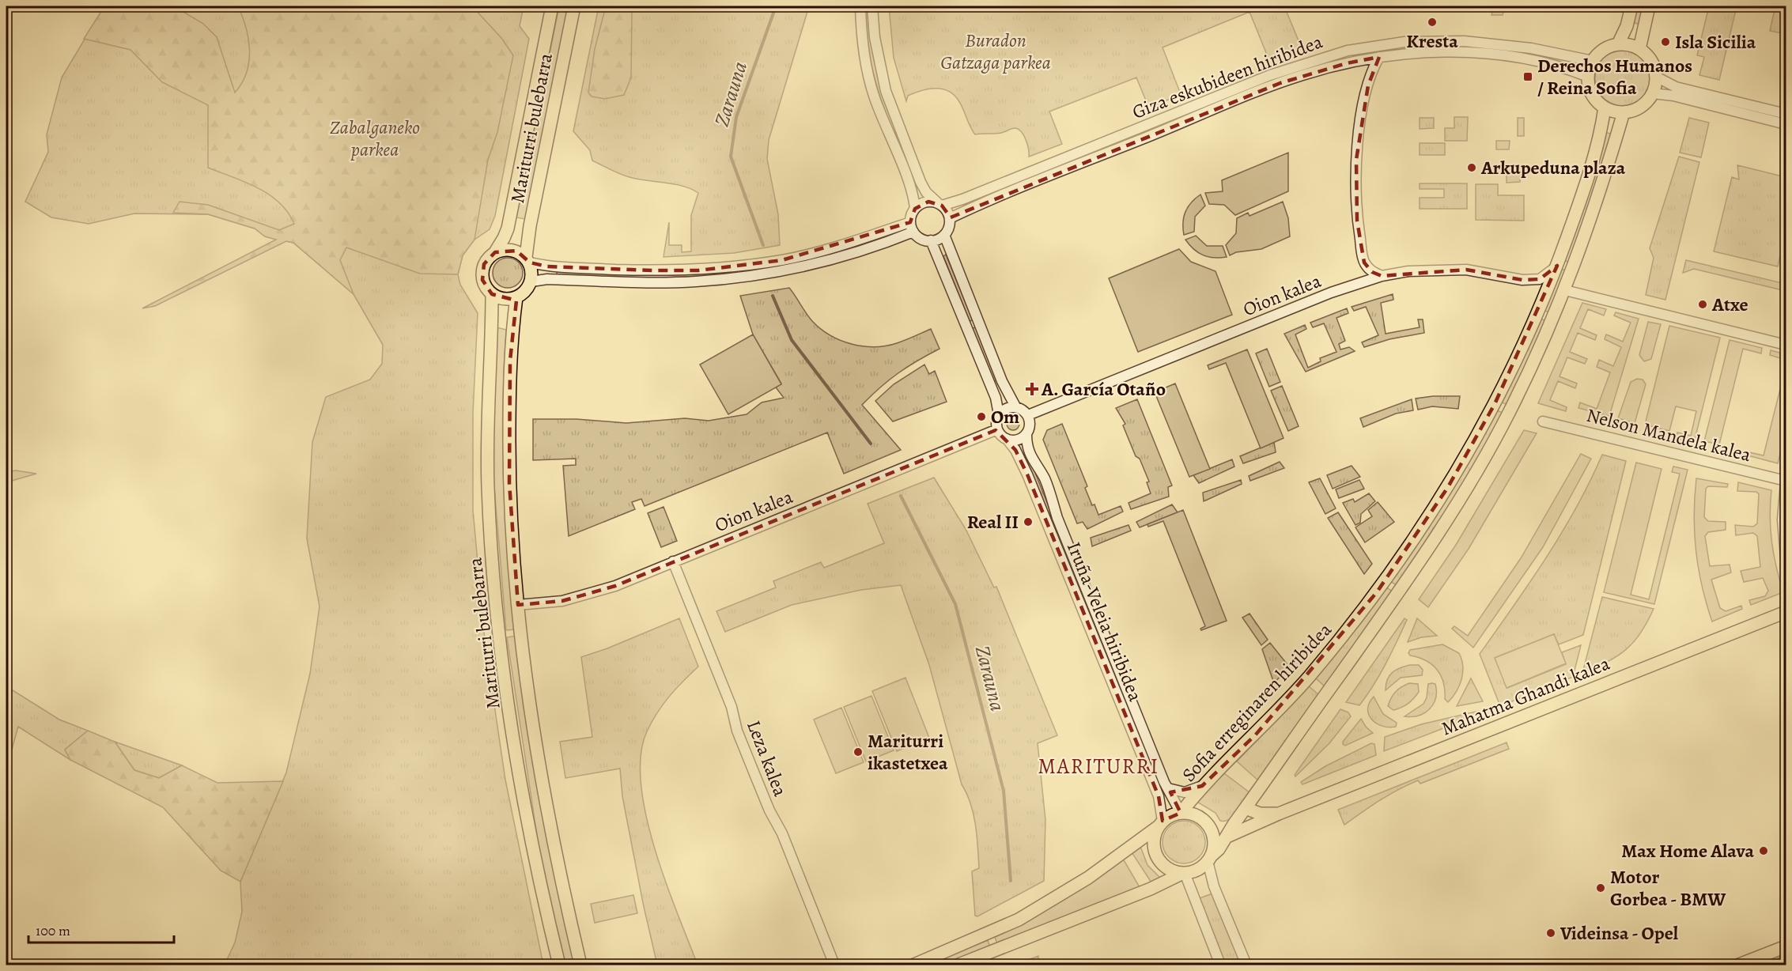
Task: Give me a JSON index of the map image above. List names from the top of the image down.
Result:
{
  "streets": {
    "main road": ["Mariturri bulebarra", "Mahatma Ghandi kalea", "Sofia erreginaren hiribidea"],
    "street": [
      "Giza eskubideen hiribidea",
      "Oion kalea",
      "Nelson Mandela kalea",
      "Iruña-Veleia hiribidea",
      "Leza kalea"
    ]
  },
  "crossings": [
    ["Giza eskubideen hiribidea", "Sofia erreginaren hiribidea"],
    ["Mariturri bulebarra", "Oion kalea"],
    ["Oion kalea", "Iruña-Veleia hiribidea"],
    ["Oion kalea", "Sofia erreginaren hiribidea"],
    ["Oion kalea", "Leza kalea"],
    ["Iruña-Veleia hiribidea", "Sofia erreginaren hiribidea"],
    ["Mahatma Ghandi kalea", "Sofia erreginaren hiribidea"]
  ],
  "districts": ["MARITURRI"],
  "water": ["Zarauna"],
  "parks": ["Buradon Gatzaga parkea", "Zabalganeko parkea"],
  "places": {
    "other": [
      "Kresta",
      "Isla Sicilia",
      "Arkupeduna plaza",
      "Atxe",
      "Om",
      "Real II",
      "Mariturri ikastetxea",
      "Max Home Alava",
      "Motor Gorbea - BMW",
      "Videinsa - Opel"
    ],
    "transit": ["Derechos Humanos / Reina Sofia"],
    "health": ["A. García Otaño"]
  },
  "scale_bar": "100 m"
}
